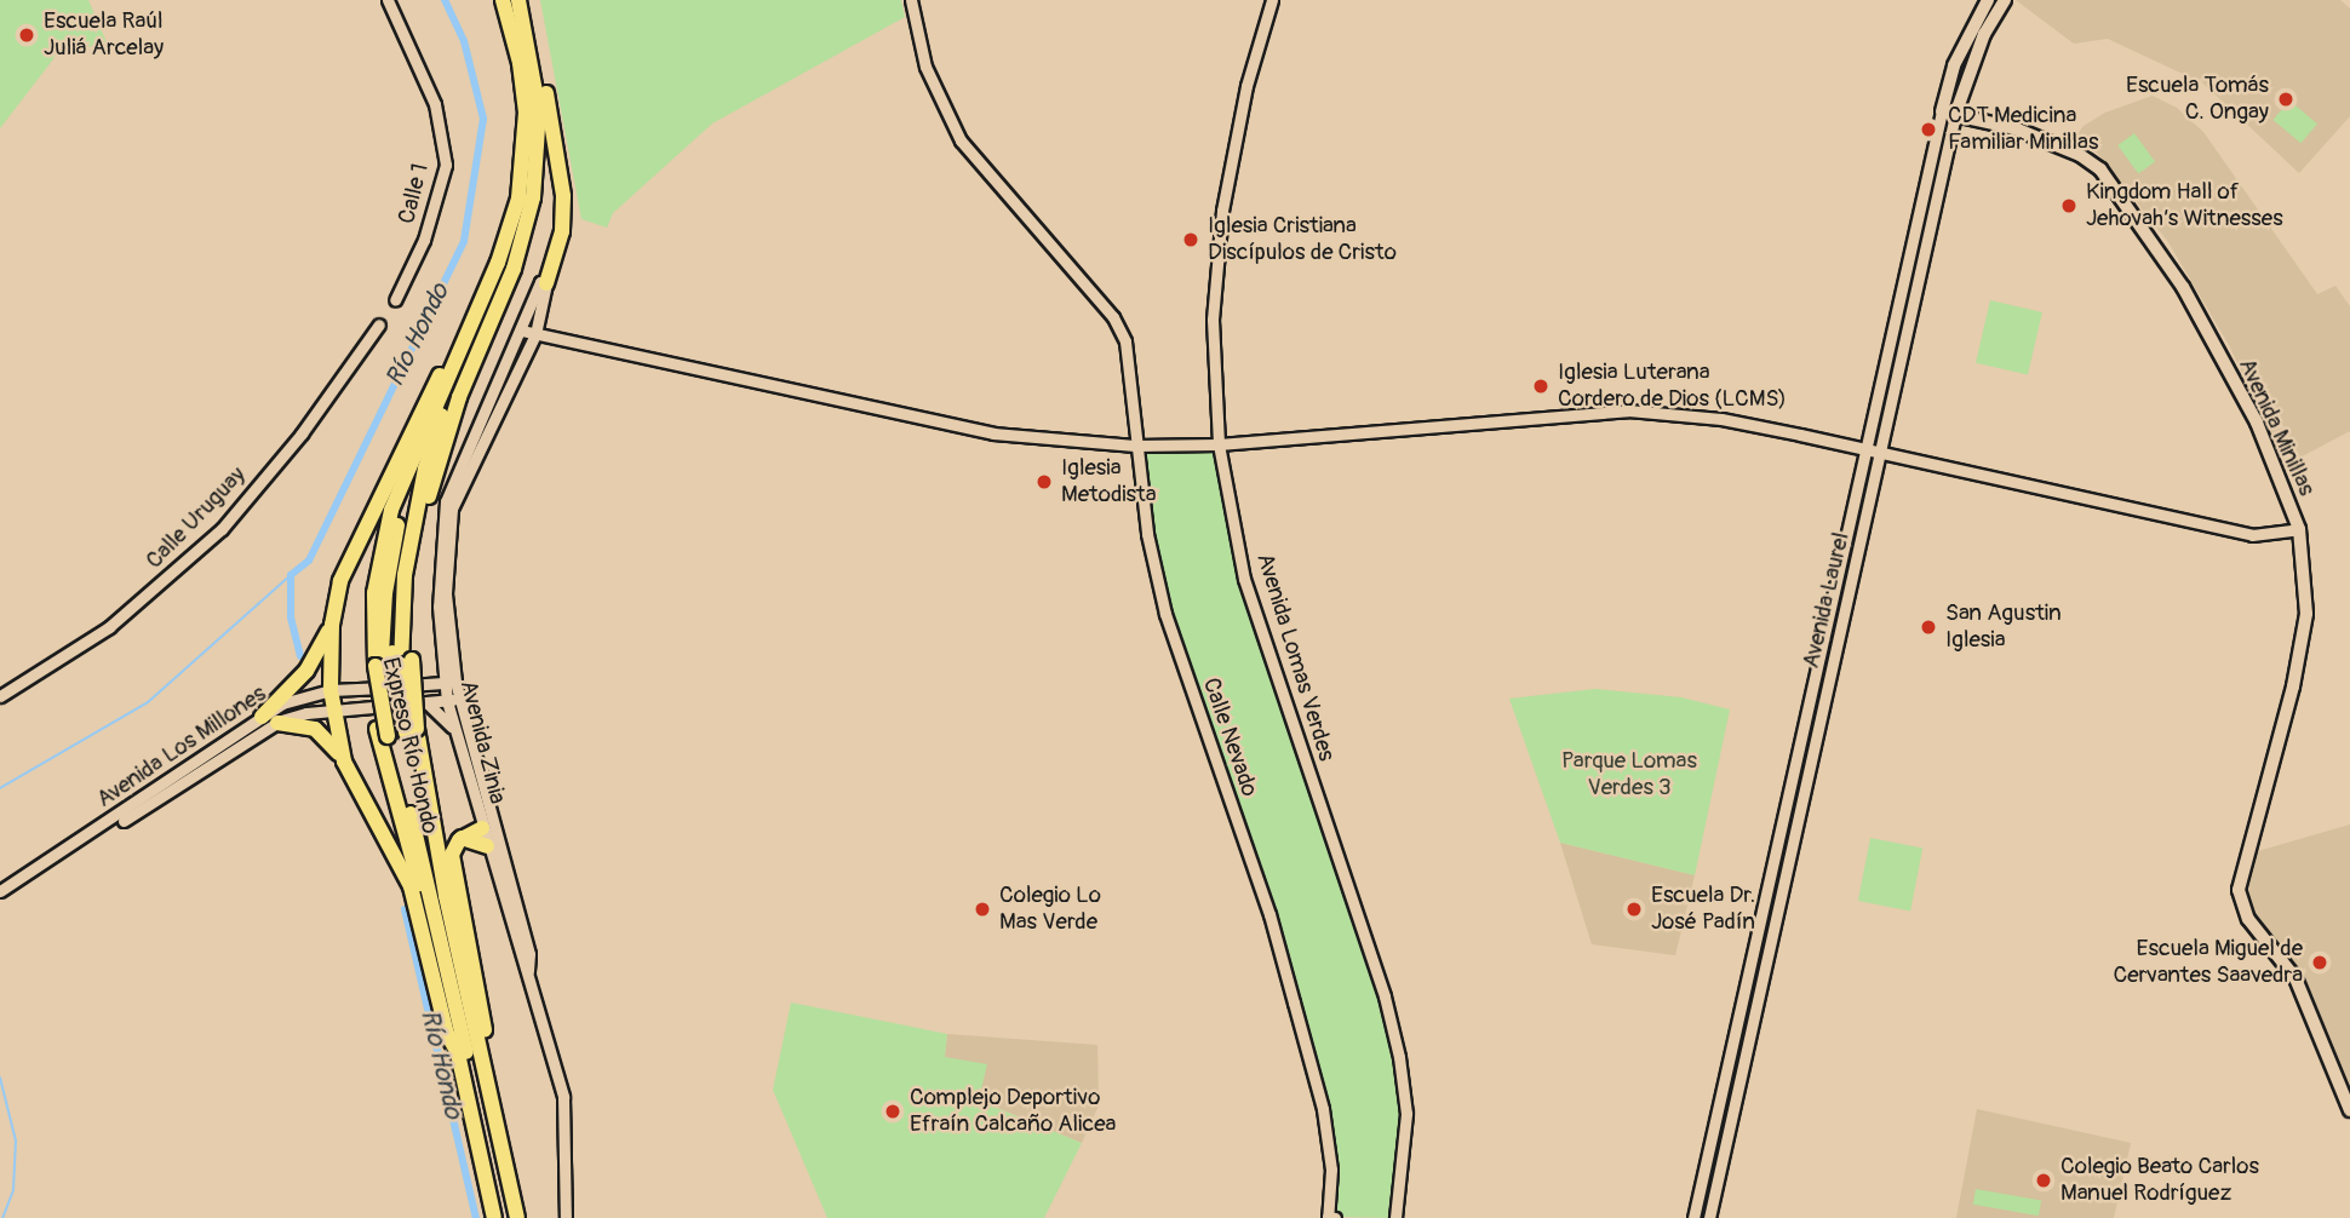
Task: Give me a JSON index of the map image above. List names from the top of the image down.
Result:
{
  "streets": {
    "highway": ["Expreso Río Hondo"],
    "main road": ["Avenida Minillas", "Avenida Laurel"],
    "street": [
      "Calle 1",
      "Calle Uruguay",
      "Avenida Lomas Verdes",
      "Calle Nevado",
      "Avenida Zinia",
      "Avenida Los Millones"
    ]
  },
  "crossings": [
    ["Avenida Minillas", "Avenida Laurel"],
    ["Avenida Zinia", "Avenida Los Millones"]
  ],
  "water": ["Río Hondo"],
  "parks": ["Parque Lomas Verdes 3"],
  "places": [
    "Escuela Raúl Juliá Arcelay",
    "Escuela Tomás C. Ongay",
    "CDT Medicina Familiar Minillas",
    "Kingdom Hall of Jehovah’s Witnesses",
    "Iglesia Cristiana Discípulos de Cristo",
    "Iglesia Luterana Cordero de Dios (LCMS)",
    "Iglesia Metodista",
    "San Agustin Iglesia",
    "Colegio Lo Mas Verde",
    "Escuela Dr. José Padín",
    "Escuela Miguel de Cervantes Saavedra",
    "Complejo Deportivo Efraín Calcaño Alicea",
    "Colegio Beato Carlos Manuel Rodríguez"
  ]
}
